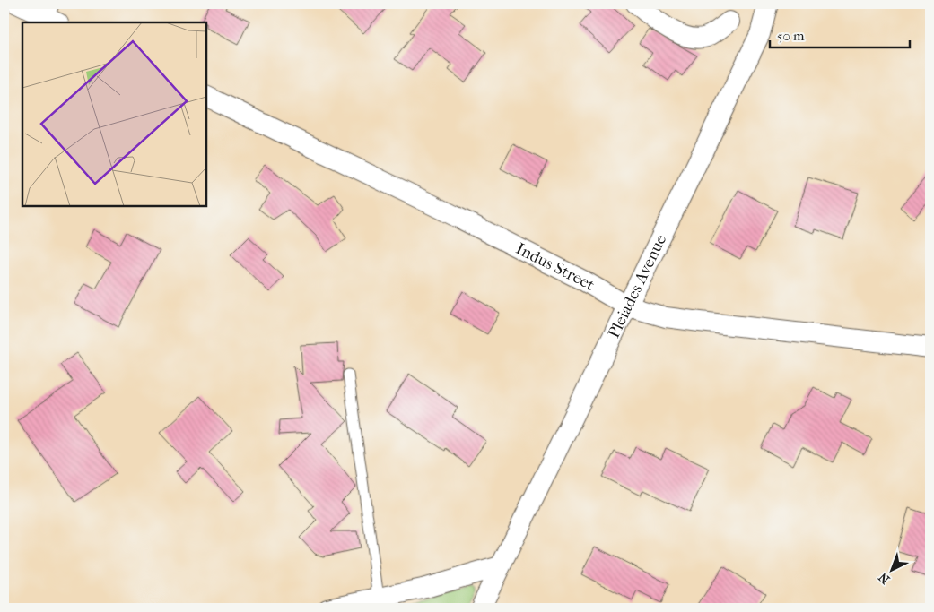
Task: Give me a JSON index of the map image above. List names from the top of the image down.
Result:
{
  "streets": {
    "street": ["Indus Street", "Pleiades Avenue"]
  },
  "crossings": [
    ["Indus Street", "Pleiades Avenue"]
  ],
  "scale_bar": "50 m",
  "north": "bottom left"
}
